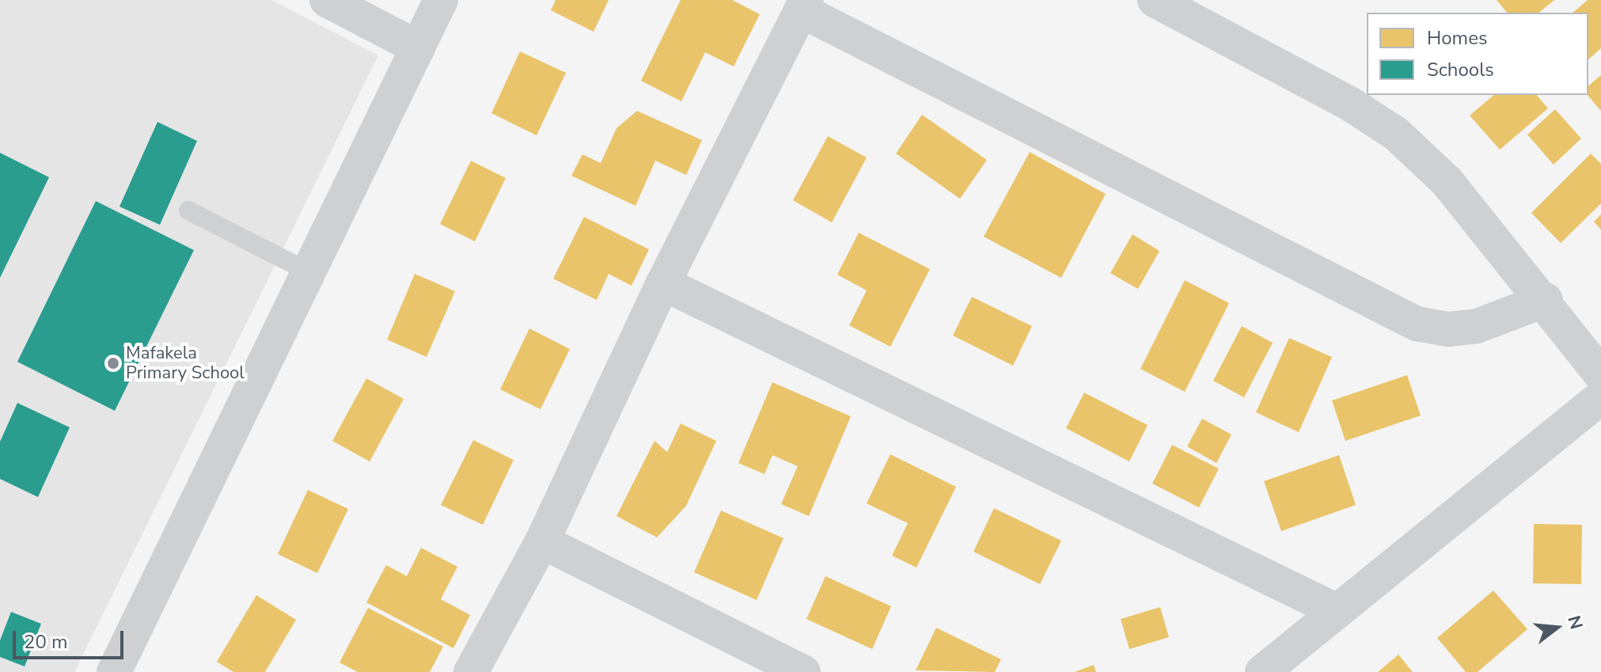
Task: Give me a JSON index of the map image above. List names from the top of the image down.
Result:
{
  "places": ["Mafakela Primary School"],
  "legend": ["Homes", "Schools"],
  "scale_bar": "20 m",
  "north": "right"
}
